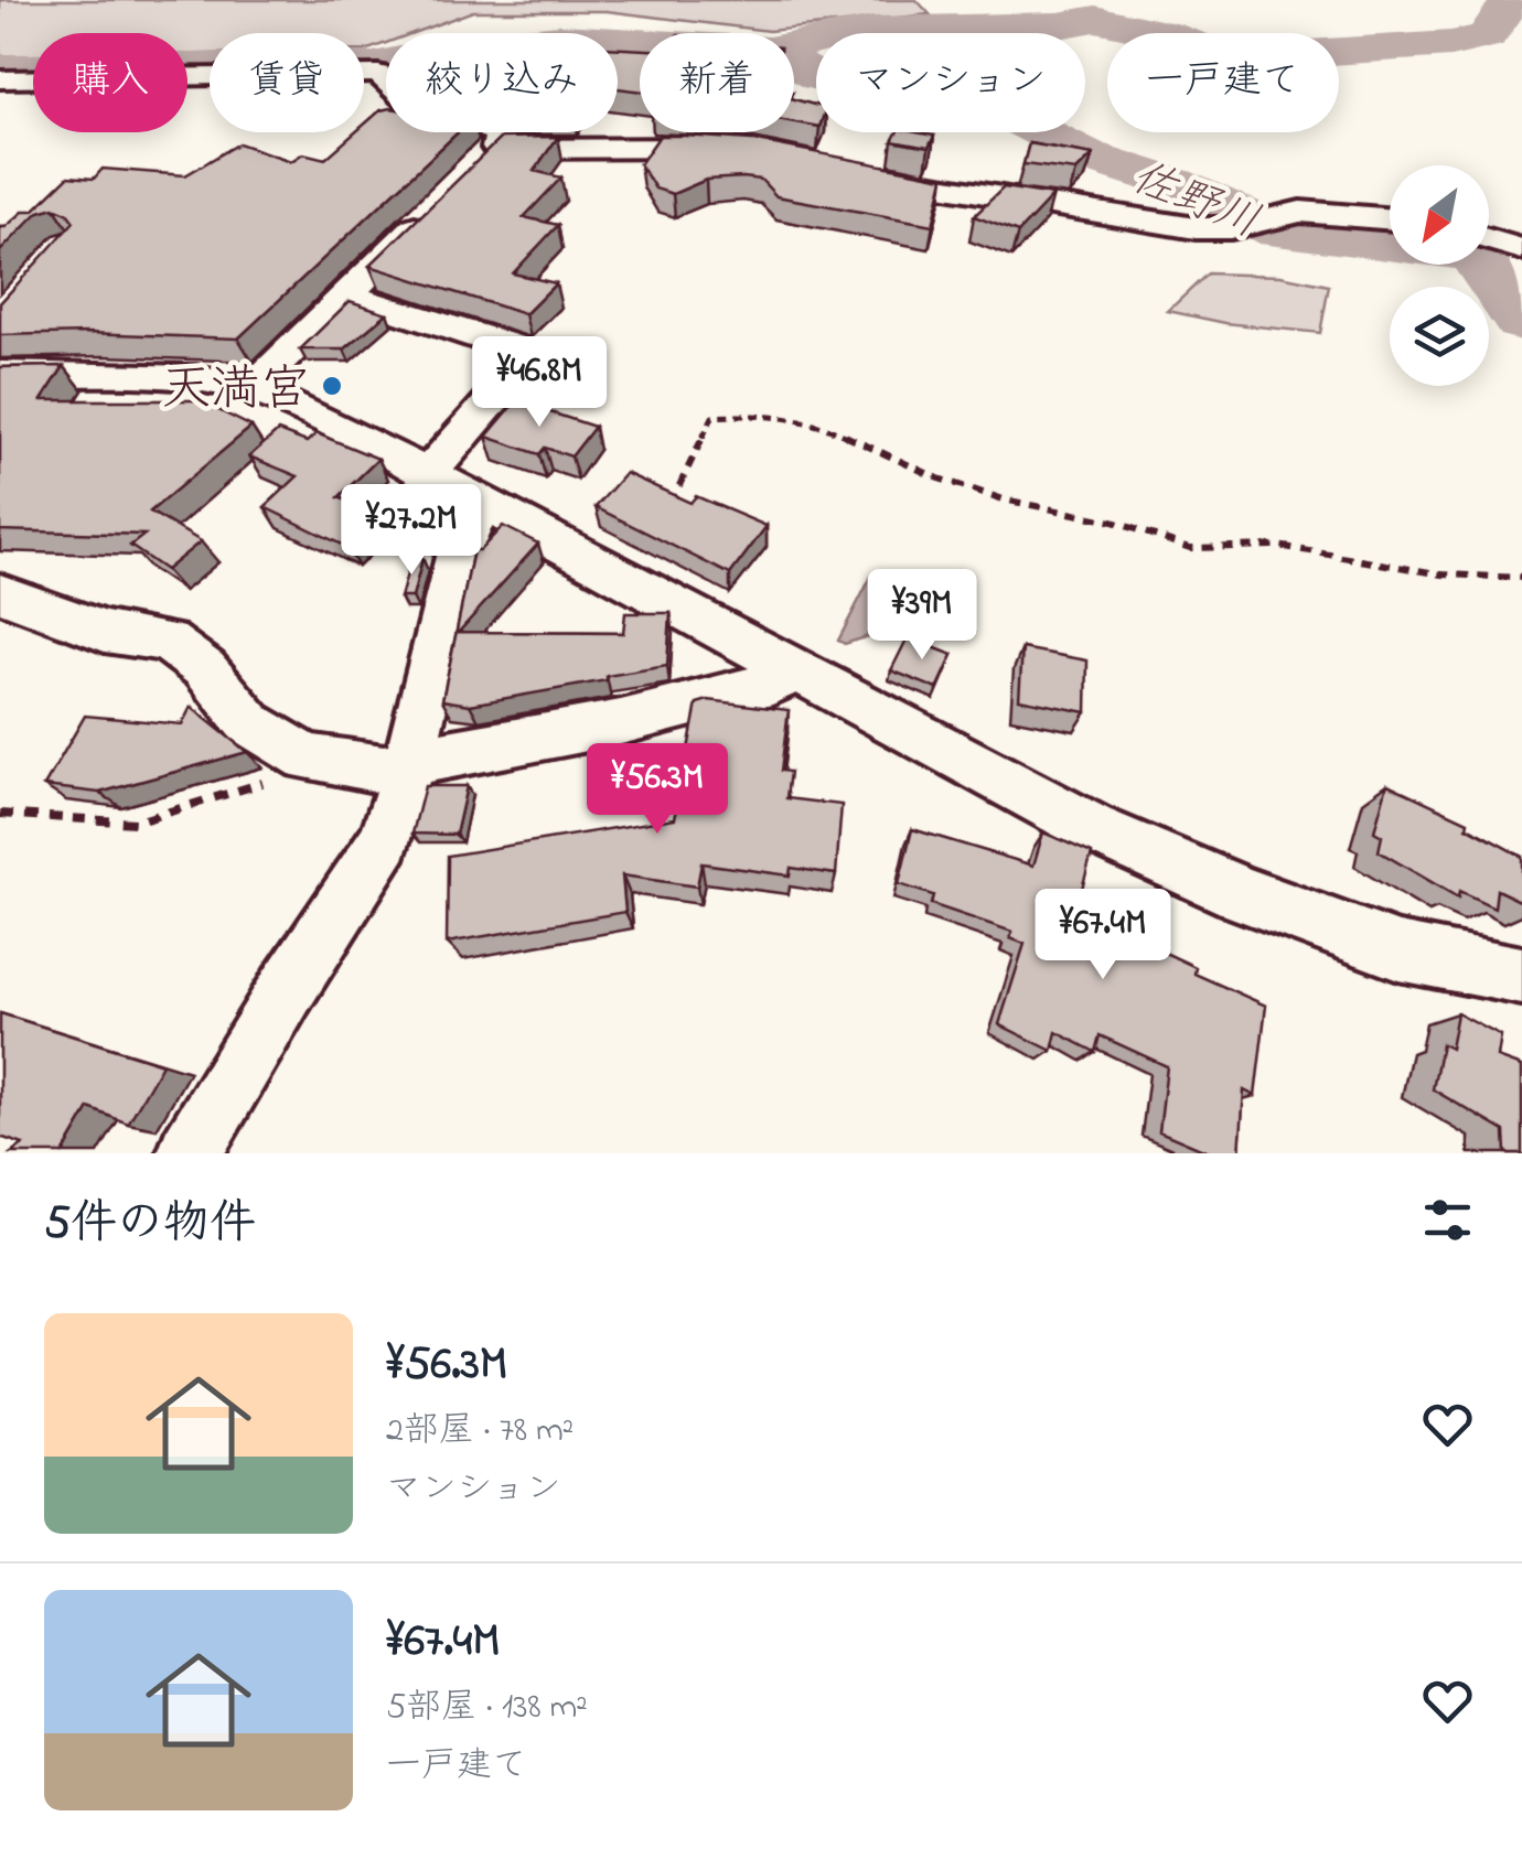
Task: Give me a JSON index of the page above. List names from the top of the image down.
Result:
{
  "water": ["佐野川"],
  "places": ["天満宮"],
  "north": "bottom left",
  "page": {
    "chip": [
      "購入",
      "賃貸",
      "絞り込み",
      "新着",
      "マンション",
      "一戸建て"
    ],
    "price": [
      "¥46.8M",
      "¥27.2M",
      "¥39M",
      "¥56.3M",
      "¥67.4M"
    ],
    "heading": "5件の物件",
    "list": [
      {
        "name": "¥56.3M",
        "note": "2部屋 · 78 m² · マンション"
      },
      {
        "name": "¥67.4M",
        "note": "5部屋 · 138 m² · 一戸建て"
      }
    ]
  }
}
